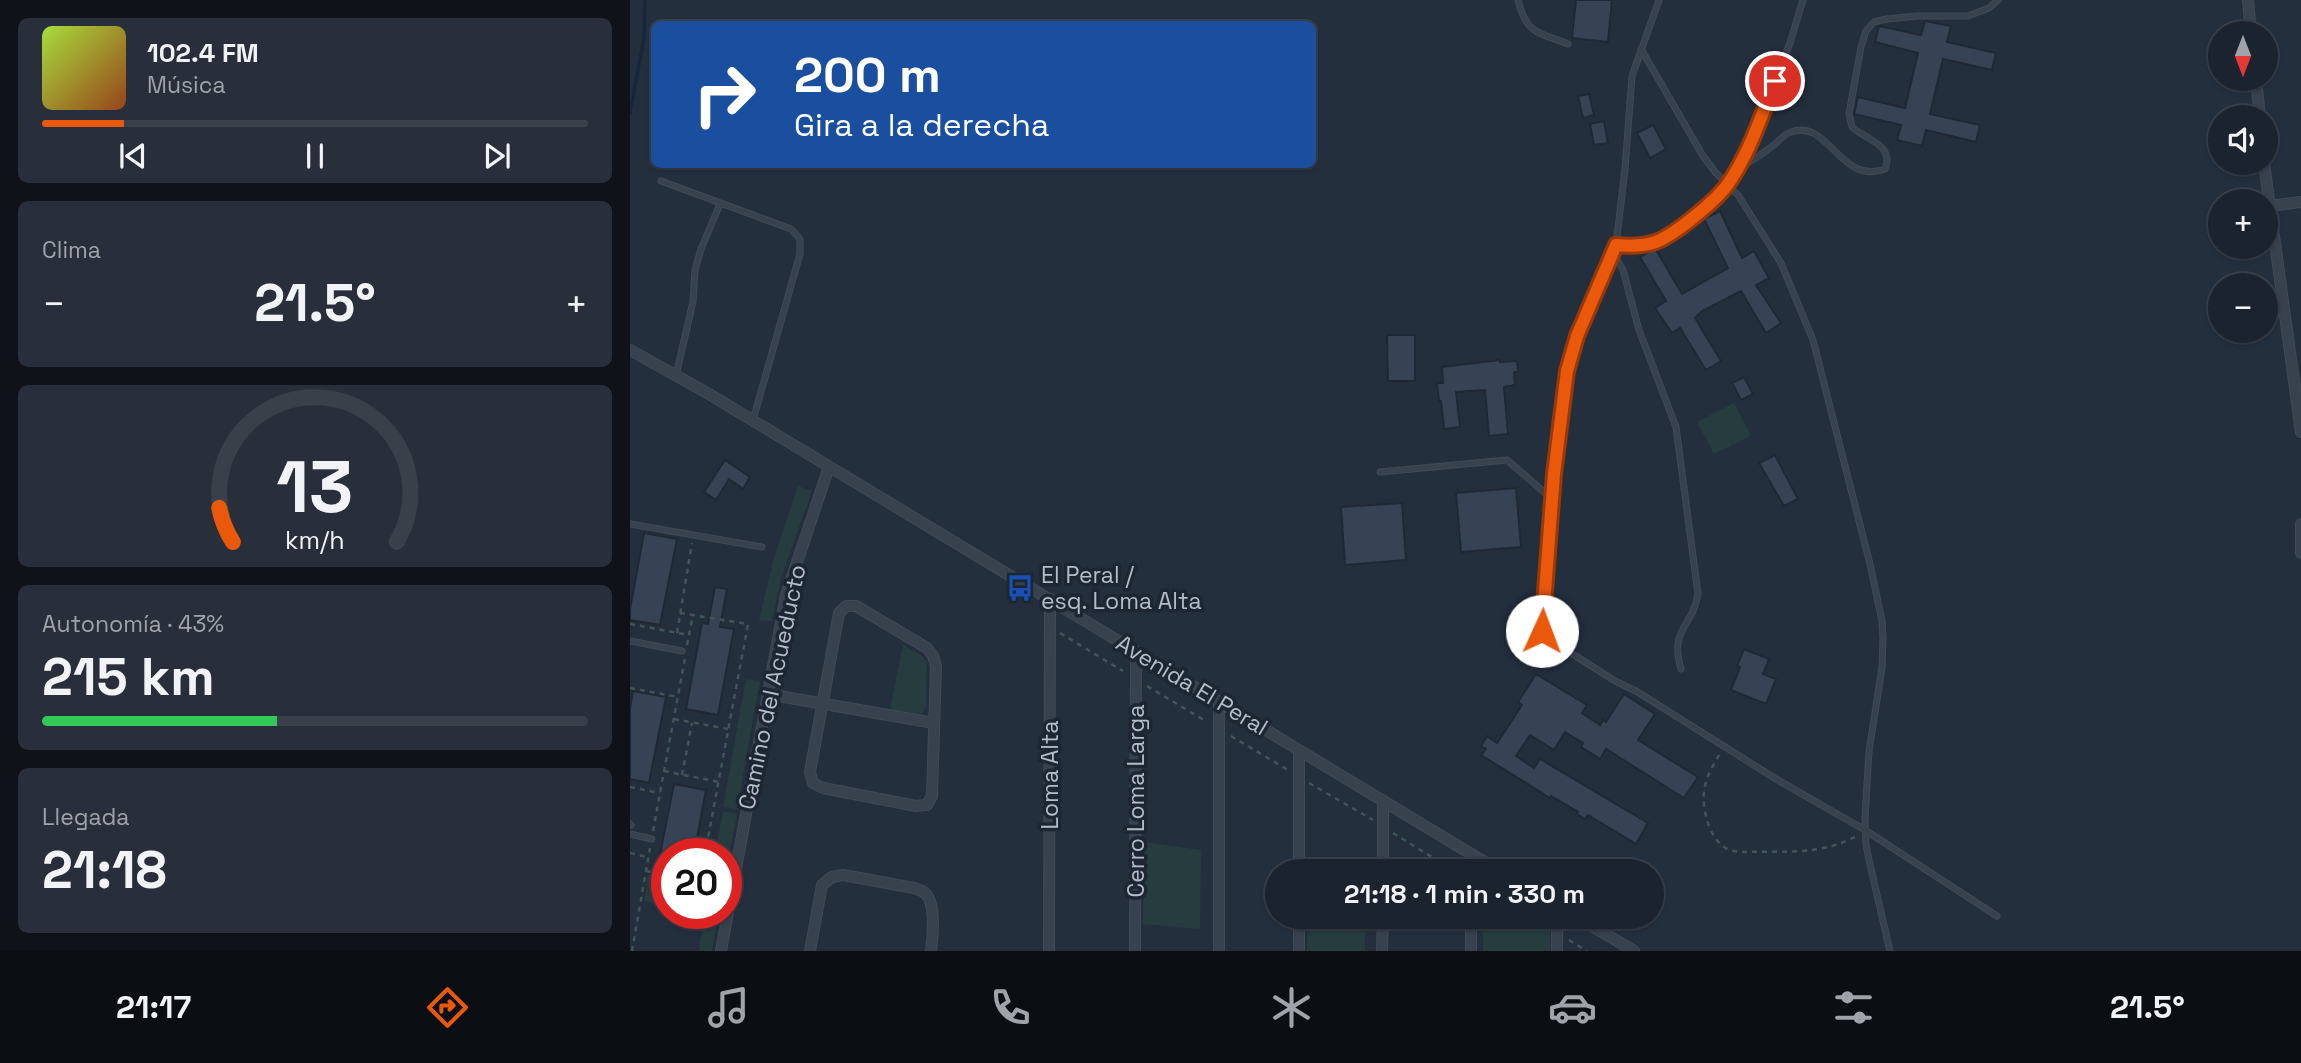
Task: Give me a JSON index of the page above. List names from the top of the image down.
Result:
{
  "streets": {
    "street": [
      "Avenida El Peral",
      "Camino del Acueducto",
      "Loma Alta",
      "Cerro Loma Larga"
    ]
  },
  "crossings": [
    ["Avenida El Peral", "Camino del Acueducto"],
    ["Avenida El Peral", "Loma Alta"],
    ["Avenida El Peral", "Cerro Loma Larga"]
  ],
  "places": {
    "bus stop": ["El Peral / esq. Loma Alta"]
  },
  "north": "bottom",
  "page": {
    "map_buttons": ["+", "−"],
    "turn": ["200 m", "Gira a la derecha"],
    "song": ["102.4 FM", "Música"],
    "tile": [
      "Clima",
      ["Autonomía · 43%", "215 km"],
      ["Llegada", "21:18"]
    ],
    "heat": ["−", "21.5°", "+"],
    "limit": "20",
    "trip": "21:18 · 1 min · 330 m",
    "tabs": ["21:17", "21.5°"],
    "gauge": ["13", "km/h"]
  }
}
